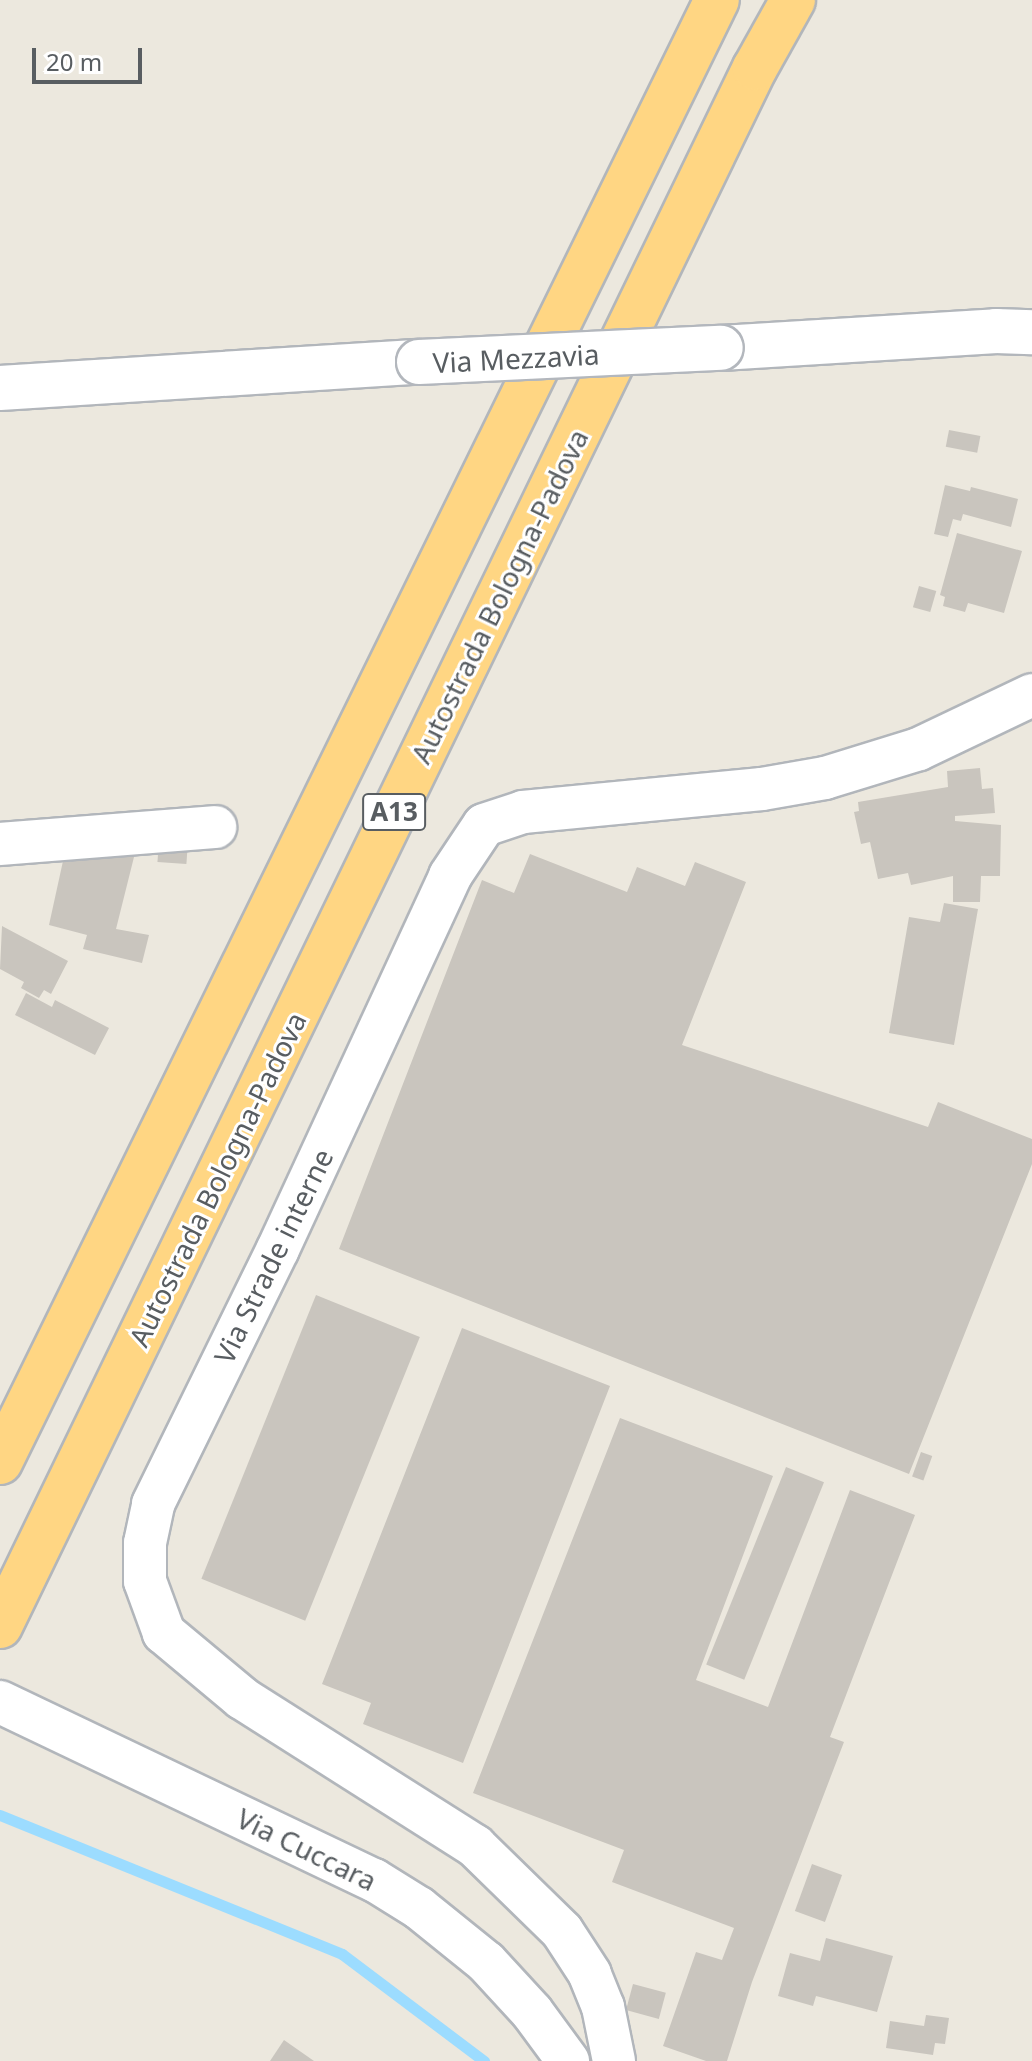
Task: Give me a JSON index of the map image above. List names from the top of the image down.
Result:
{
  "streets": {
    "highway": ["Autostrada Bologna-Padova", "A13"],
    "main road": ["Via Mezzavia"],
    "street": ["Via Strade interne", "Via Cuccara"]
  },
  "scale_bar": "20 m"
}
